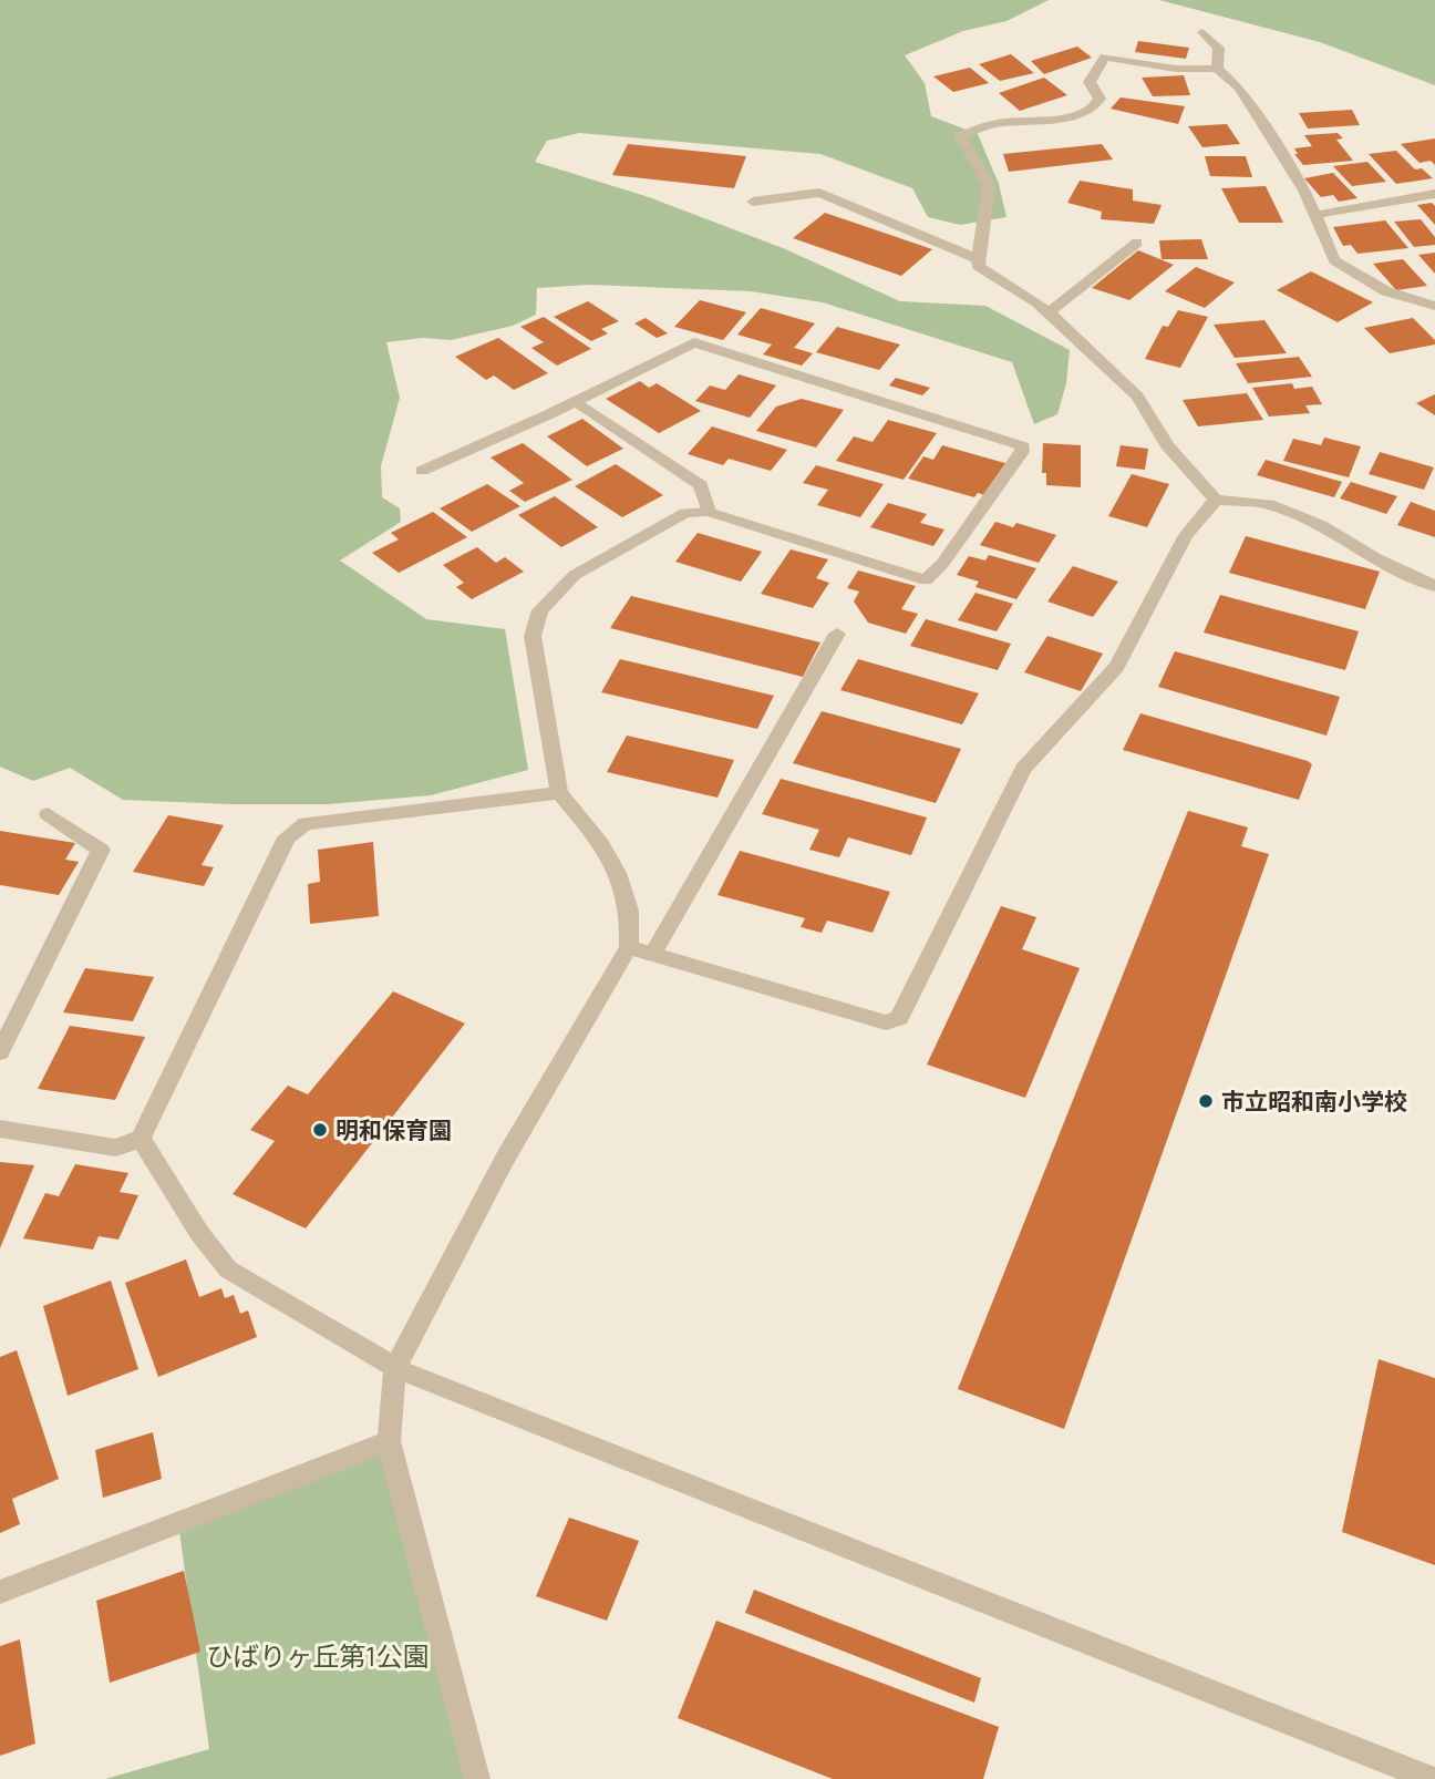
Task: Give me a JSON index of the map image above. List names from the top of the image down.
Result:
{
  "parks": ["ひばりヶ丘第1公園"],
  "places": ["市立昭和南小学校", "明和保育園"]
}
